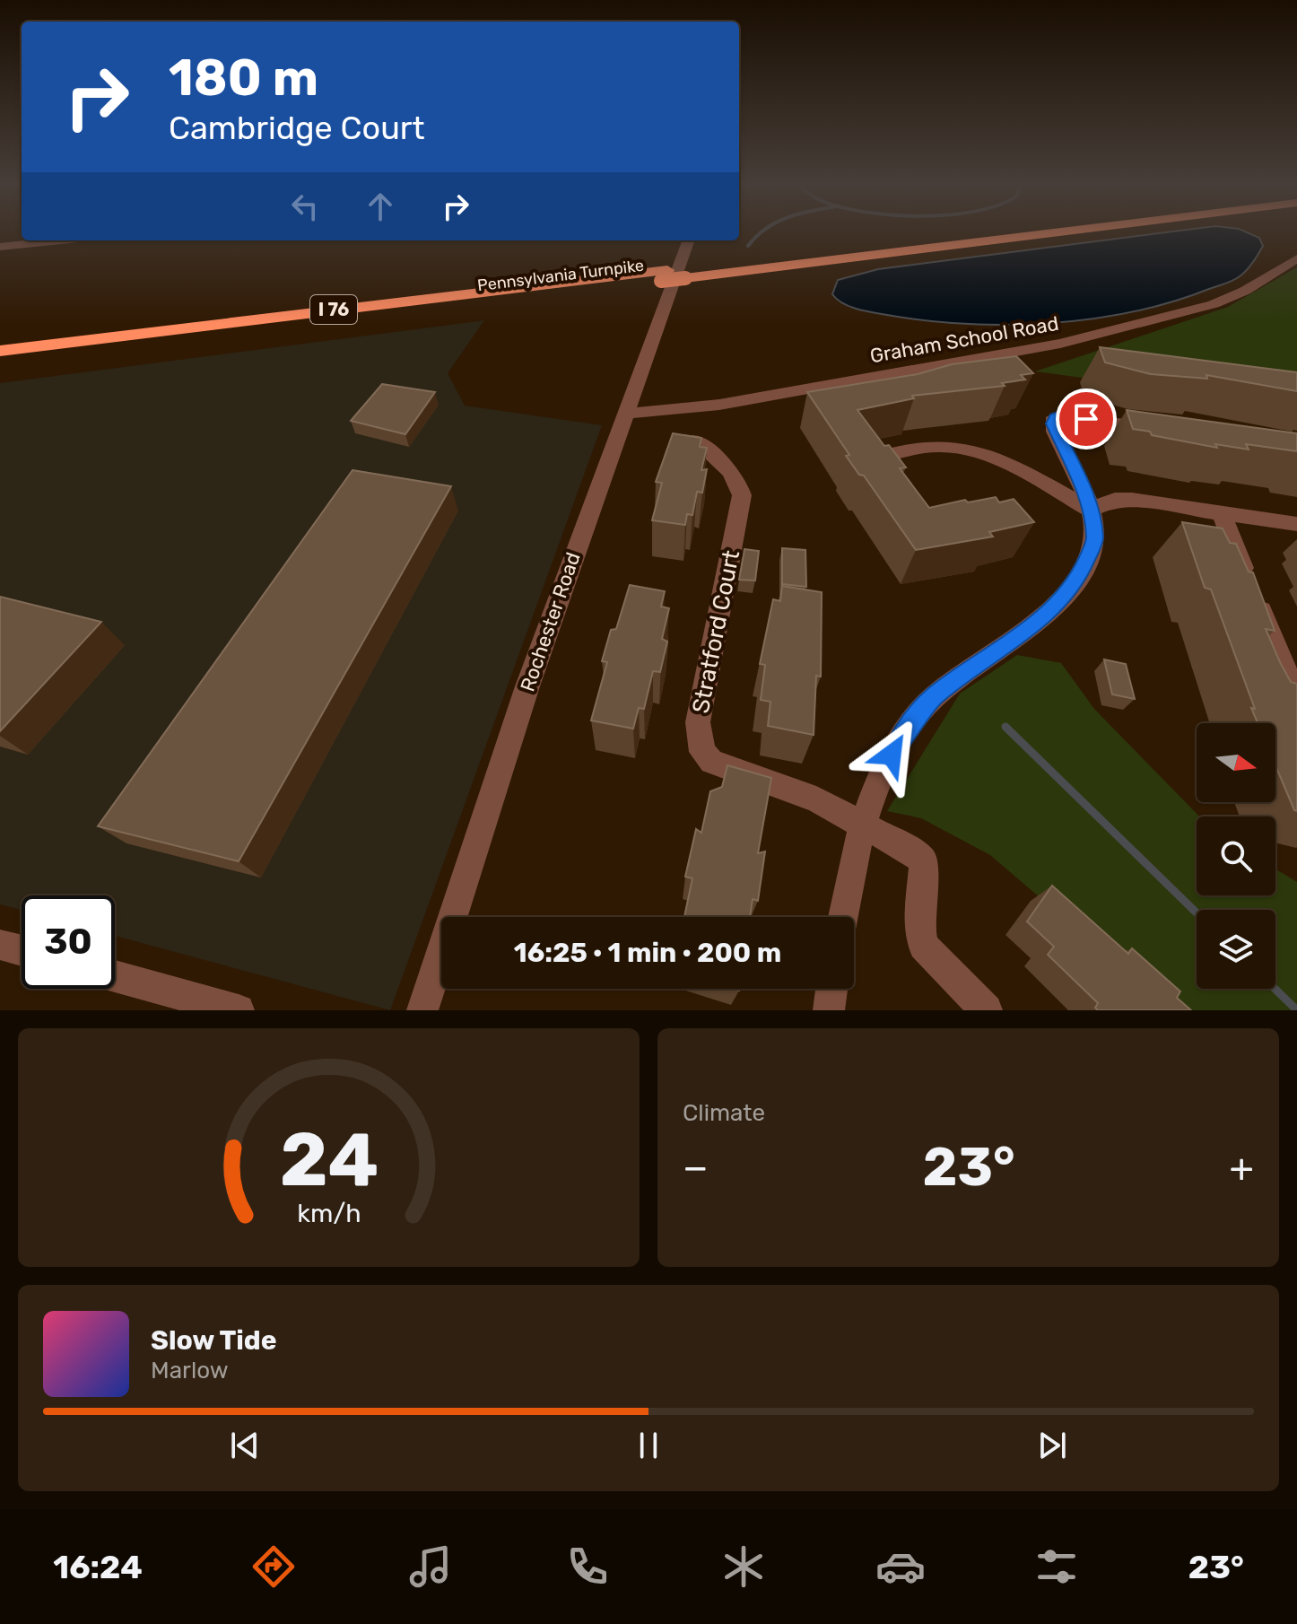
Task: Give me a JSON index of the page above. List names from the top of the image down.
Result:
{
  "streets": {
    "highway": ["Pennsylvania Turnpike", "I 76"],
    "street": ["Graham School Road", "Rochester Road", "Stratford Court"]
  },
  "crossings": [
    ["Graham School Road", "Rochester Road"]
  ],
  "north": "right",
  "page": {
    "turn": ["180 m", "Cambridge Court"],
    "limit": "30",
    "trip": "16:25 · 1 min · 200 m",
    "tile": "Climate",
    "heat": ["−", "23°", "+"],
    "song": ["Slow Tide", "Marlow"],
    "tabs": ["16:24", "23°"],
    "gauge": ["24", "km/h"]
  }
}
